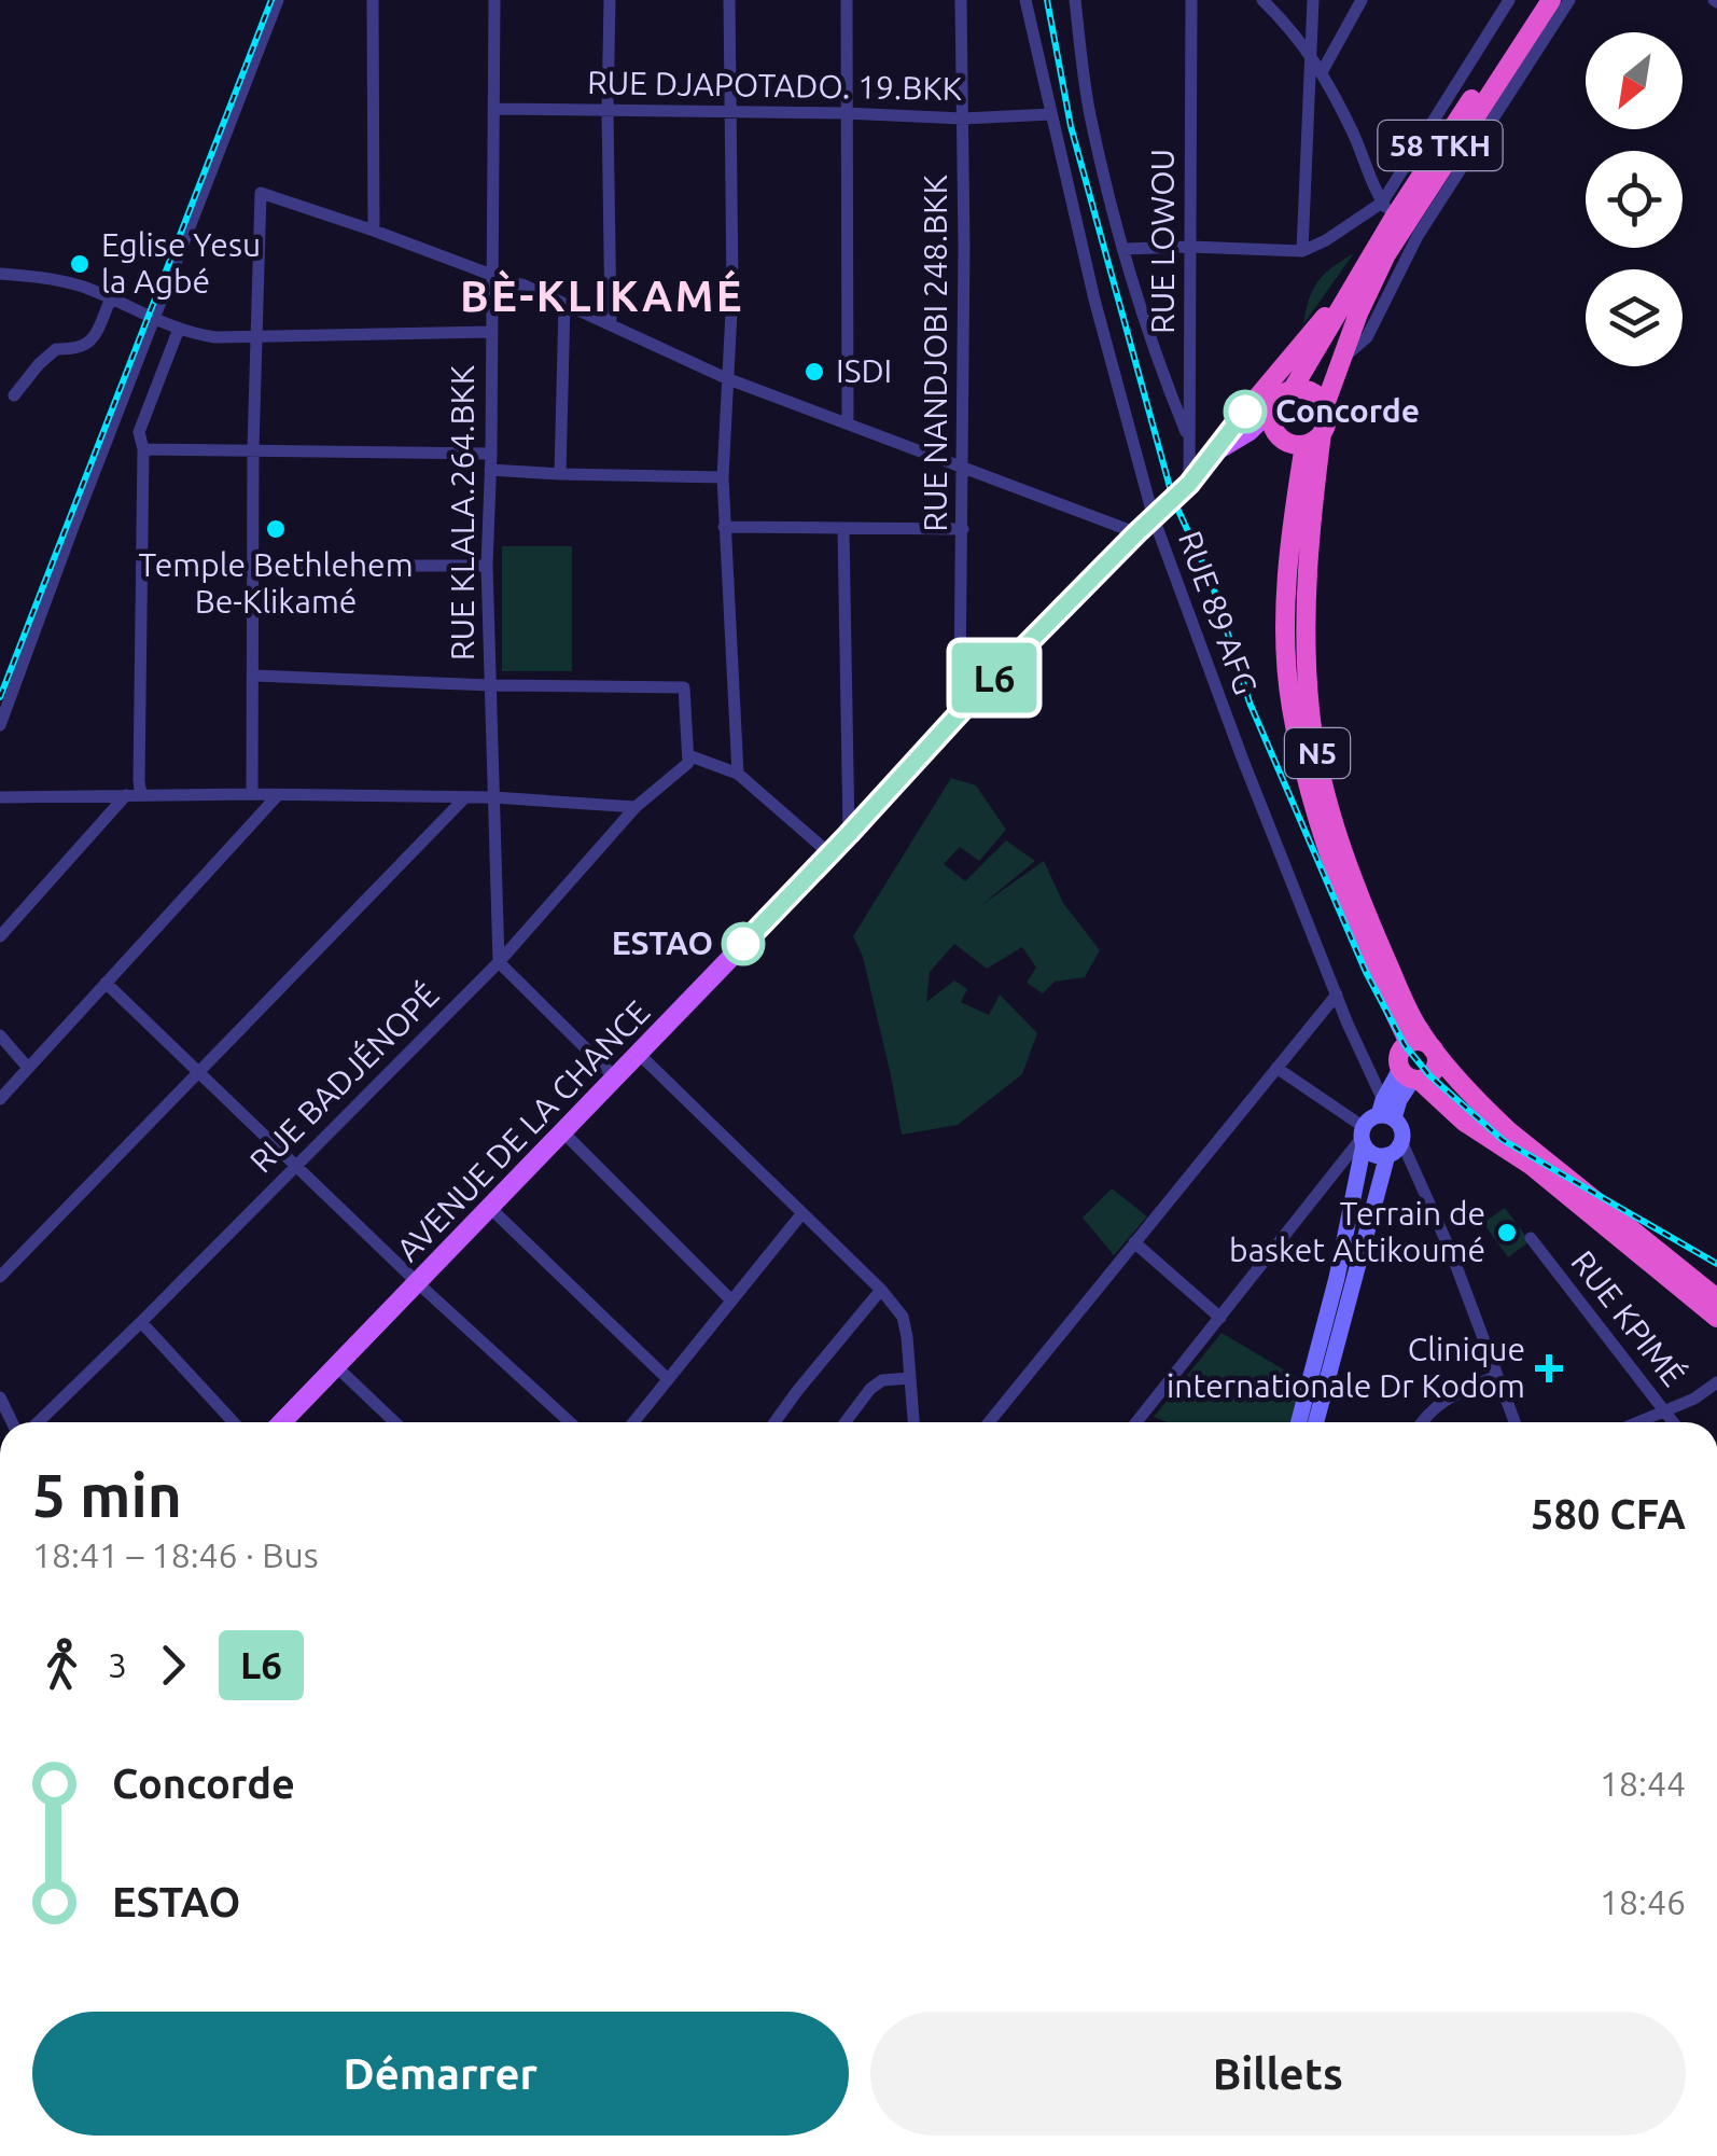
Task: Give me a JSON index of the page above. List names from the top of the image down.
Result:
{
  "streets": {
    "highway": ["58 TKH", "N5"],
    "main road": ["AVENUE DE LA CHANCE"],
    "street": [
      "RUE DJAPOTADO. 19.BKK",
      "RUE LOWOU",
      "RUE NANDJOBI 248.BKK",
      "RUE KLALA.264.BKK",
      "RUE 89 AFG",
      "RUE BADJÉNOPÉ",
      "RUE KPIMÉ"
    ]
  },
  "crossings": [
    ["RUE DJAPOTADO. 19.BKK", "RUE NANDJOBI 248.BKK"],
    ["RUE DJAPOTADO. 19.BKK", "RUE KLALA.264.BKK"],
    ["RUE DJAPOTADO. 19.BKK", "RUE 89 AFG"],
    ["RUE LOWOU", "AVENUE DE LA CHANCE"],
    ["RUE NANDJOBI 248.BKK", "AVENUE DE LA CHANCE"],
    ["RUE KLALA.264.BKK", "RUE BADJÉNOPÉ"],
    ["RUE 89 AFG", "AVENUE DE LA CHANCE"],
    ["N5", "AVENUE DE LA CHANCE"]
  ],
  "districts": ["BÈ-KLIKAMÉ"],
  "places": {
    "other": [
      "Eglise Yesu la Agbé",
      "ISDI",
      "Concorde",
      "Temple Bethlehem Be-Klikamé",
      "ESTAO",
      "Terrain de basket Attikoumé"
    ],
    "health": ["Clinique internationale Dr Kodom"]
  },
  "lines": ["bus line L6"],
  "north": "bottom left",
  "page": {
    "on_map": "L6",
    "heading": ["5 min", "18:41 – 18:46 · Bus", "580 CFA"],
    "legs": ["3", "L6"],
    "list": [
      {
        "name": "Concorde",
        "value": "18:44"
      },
      {
        "name": "ESTAO",
        "value": "18:46"
      }
    ],
    "buttons": ["Démarrer", "Billets"]
  }
}
